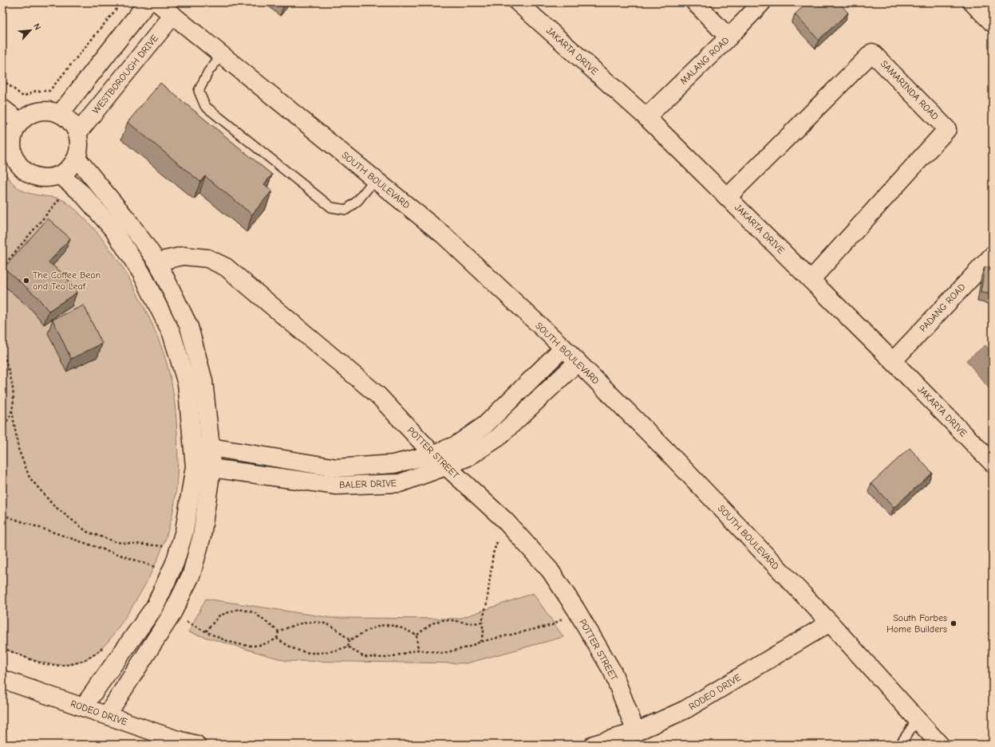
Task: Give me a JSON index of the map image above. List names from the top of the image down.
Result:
{
  "streets": {
    "street": [
      "JAKARTA DRIVE",
      "MALANG ROAD",
      "WESTBOROUGH DRIVE",
      "SAMARINDA ROAD",
      "SOUTH BOULEVARD",
      "PADANG ROAD",
      "POTTER STREET",
      "BALER DRIVE",
      "RODEO DRIVE"
    ]
  },
  "crossings": [
    ["JAKARTA DRIVE", "MALANG ROAD"],
    ["JAKARTA DRIVE", "SAMARINDA ROAD"],
    ["JAKARTA DRIVE", "PADANG ROAD"],
    ["WESTBOROUGH DRIVE", "SOUTH BOULEVARD"],
    ["SOUTH BOULEVARD", "BALER DRIVE"],
    ["SOUTH BOULEVARD", "RODEO DRIVE"],
    ["POTTER STREET", "BALER DRIVE"],
    ["POTTER STREET", "RODEO DRIVE"]
  ],
  "places": ["The Coffee Bean and Tea Leaf", "South Forbes Home Builders"],
  "north": "top right"
}
